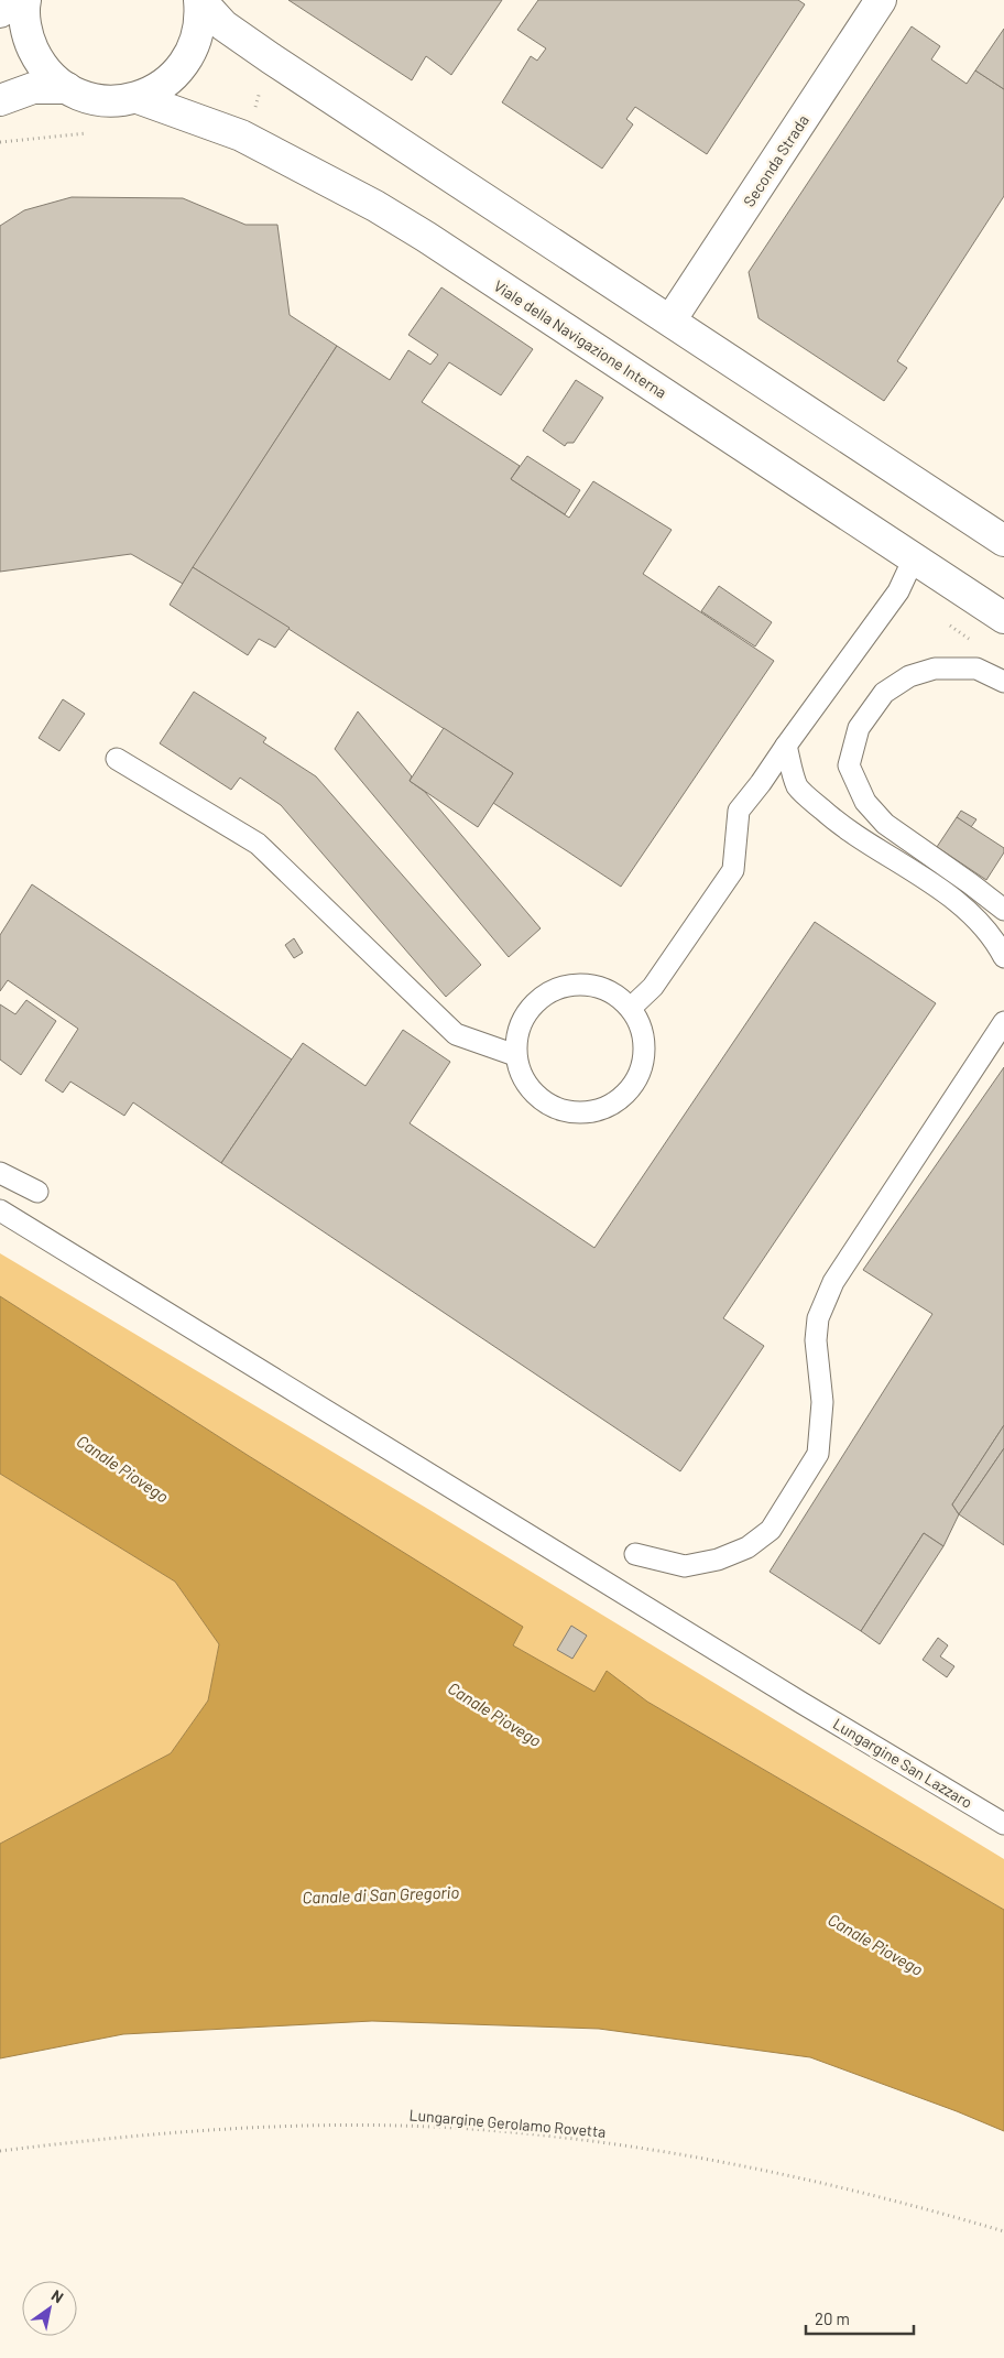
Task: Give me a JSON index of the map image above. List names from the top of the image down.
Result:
{
  "streets": {
    "street": ["Seconda Strada", "Viale della Navigazione Interna"],
    "lane": ["Lungargine San Lazzaro"],
    "path": ["Lungargine Gerolamo Rovetta"]
  },
  "crossings": [
    ["Seconda Strada", "Viale della Navigazione Interna"]
  ],
  "water": ["Canale Piovego", "Canale di San Gregorio"],
  "scale_bar": "20 m",
  "north": "top right"
}
